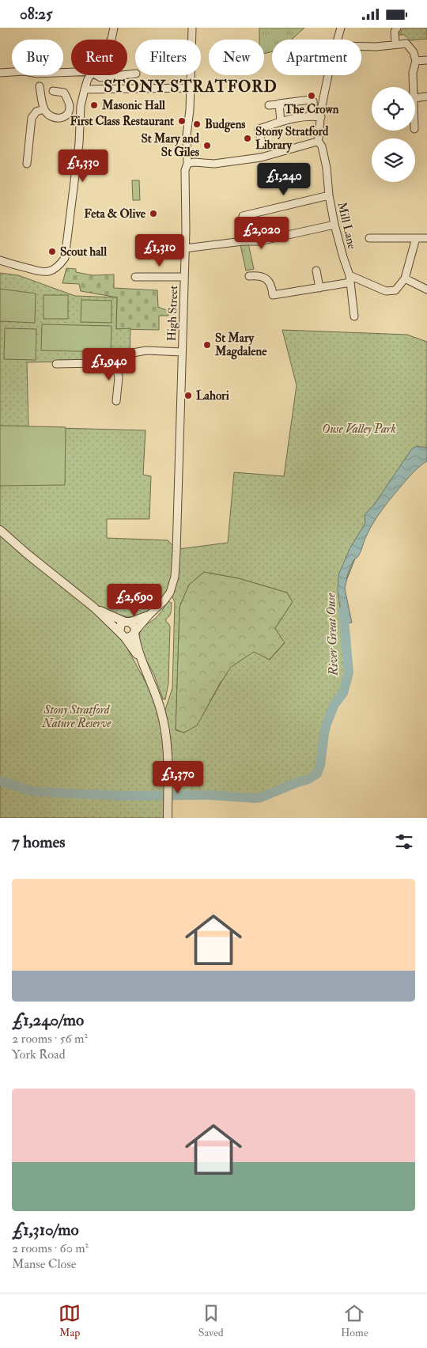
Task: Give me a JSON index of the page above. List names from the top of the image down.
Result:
{
  "streets": {
    "street": ["Mill Lane", "High Street"]
  },
  "districts": ["STONY STRATFORD"],
  "water": ["River Great Ouse"],
  "parks": ["Ouse Valley Park", "Stony Stratford Nature Reserve"],
  "places": [
    "The Crown",
    "Masonic Hall",
    "First Class Restaurant",
    "Budgens",
    "Stony Stratford Library",
    "St Mary and St Giles",
    "Feta & Olive",
    "Scout hall",
    "St Mary Magdalene",
    "Lahori"
  ],
  "page": {
    "status": "08:25",
    "chip": [
      "Buy",
      "Rent",
      "Filters",
      "New",
      "Apartment"
    ],
    "price": [
      "£1,330",
      "£1,240",
      "£2,020",
      "£1,310",
      "£1,940",
      "£2,690",
      "£1,370"
    ],
    "heading": "7 homes",
    "list": [
      {
        "name": "£1,240/mo",
        "note": "2 rooms · 56 m² · York Road"
      },
      {
        "name": "£1,310/mo",
        "note": "2 rooms · 60 m² · Manse Close"
      }
    ],
    "tabs": ["Map", "Saved", "Home"]
  }
}
